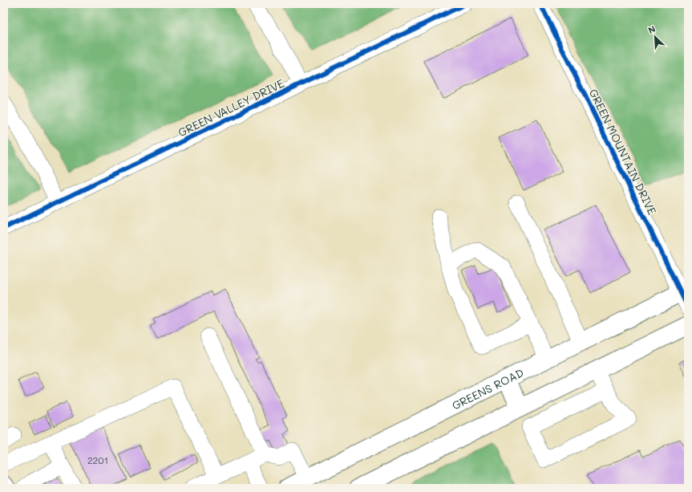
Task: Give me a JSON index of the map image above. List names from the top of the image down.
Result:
{
  "streets": {
    "main road": ["GREENS ROAD"],
    "street": ["GREEN VALLEY DRIVE", "GREEN MOUNTAIN DRIVE"]
  },
  "crossings": [
    ["GREEN MOUNTAIN DRIVE", "GREENS ROAD"]
  ],
  "house_numbers": ["2201"],
  "north": "top left"
}
